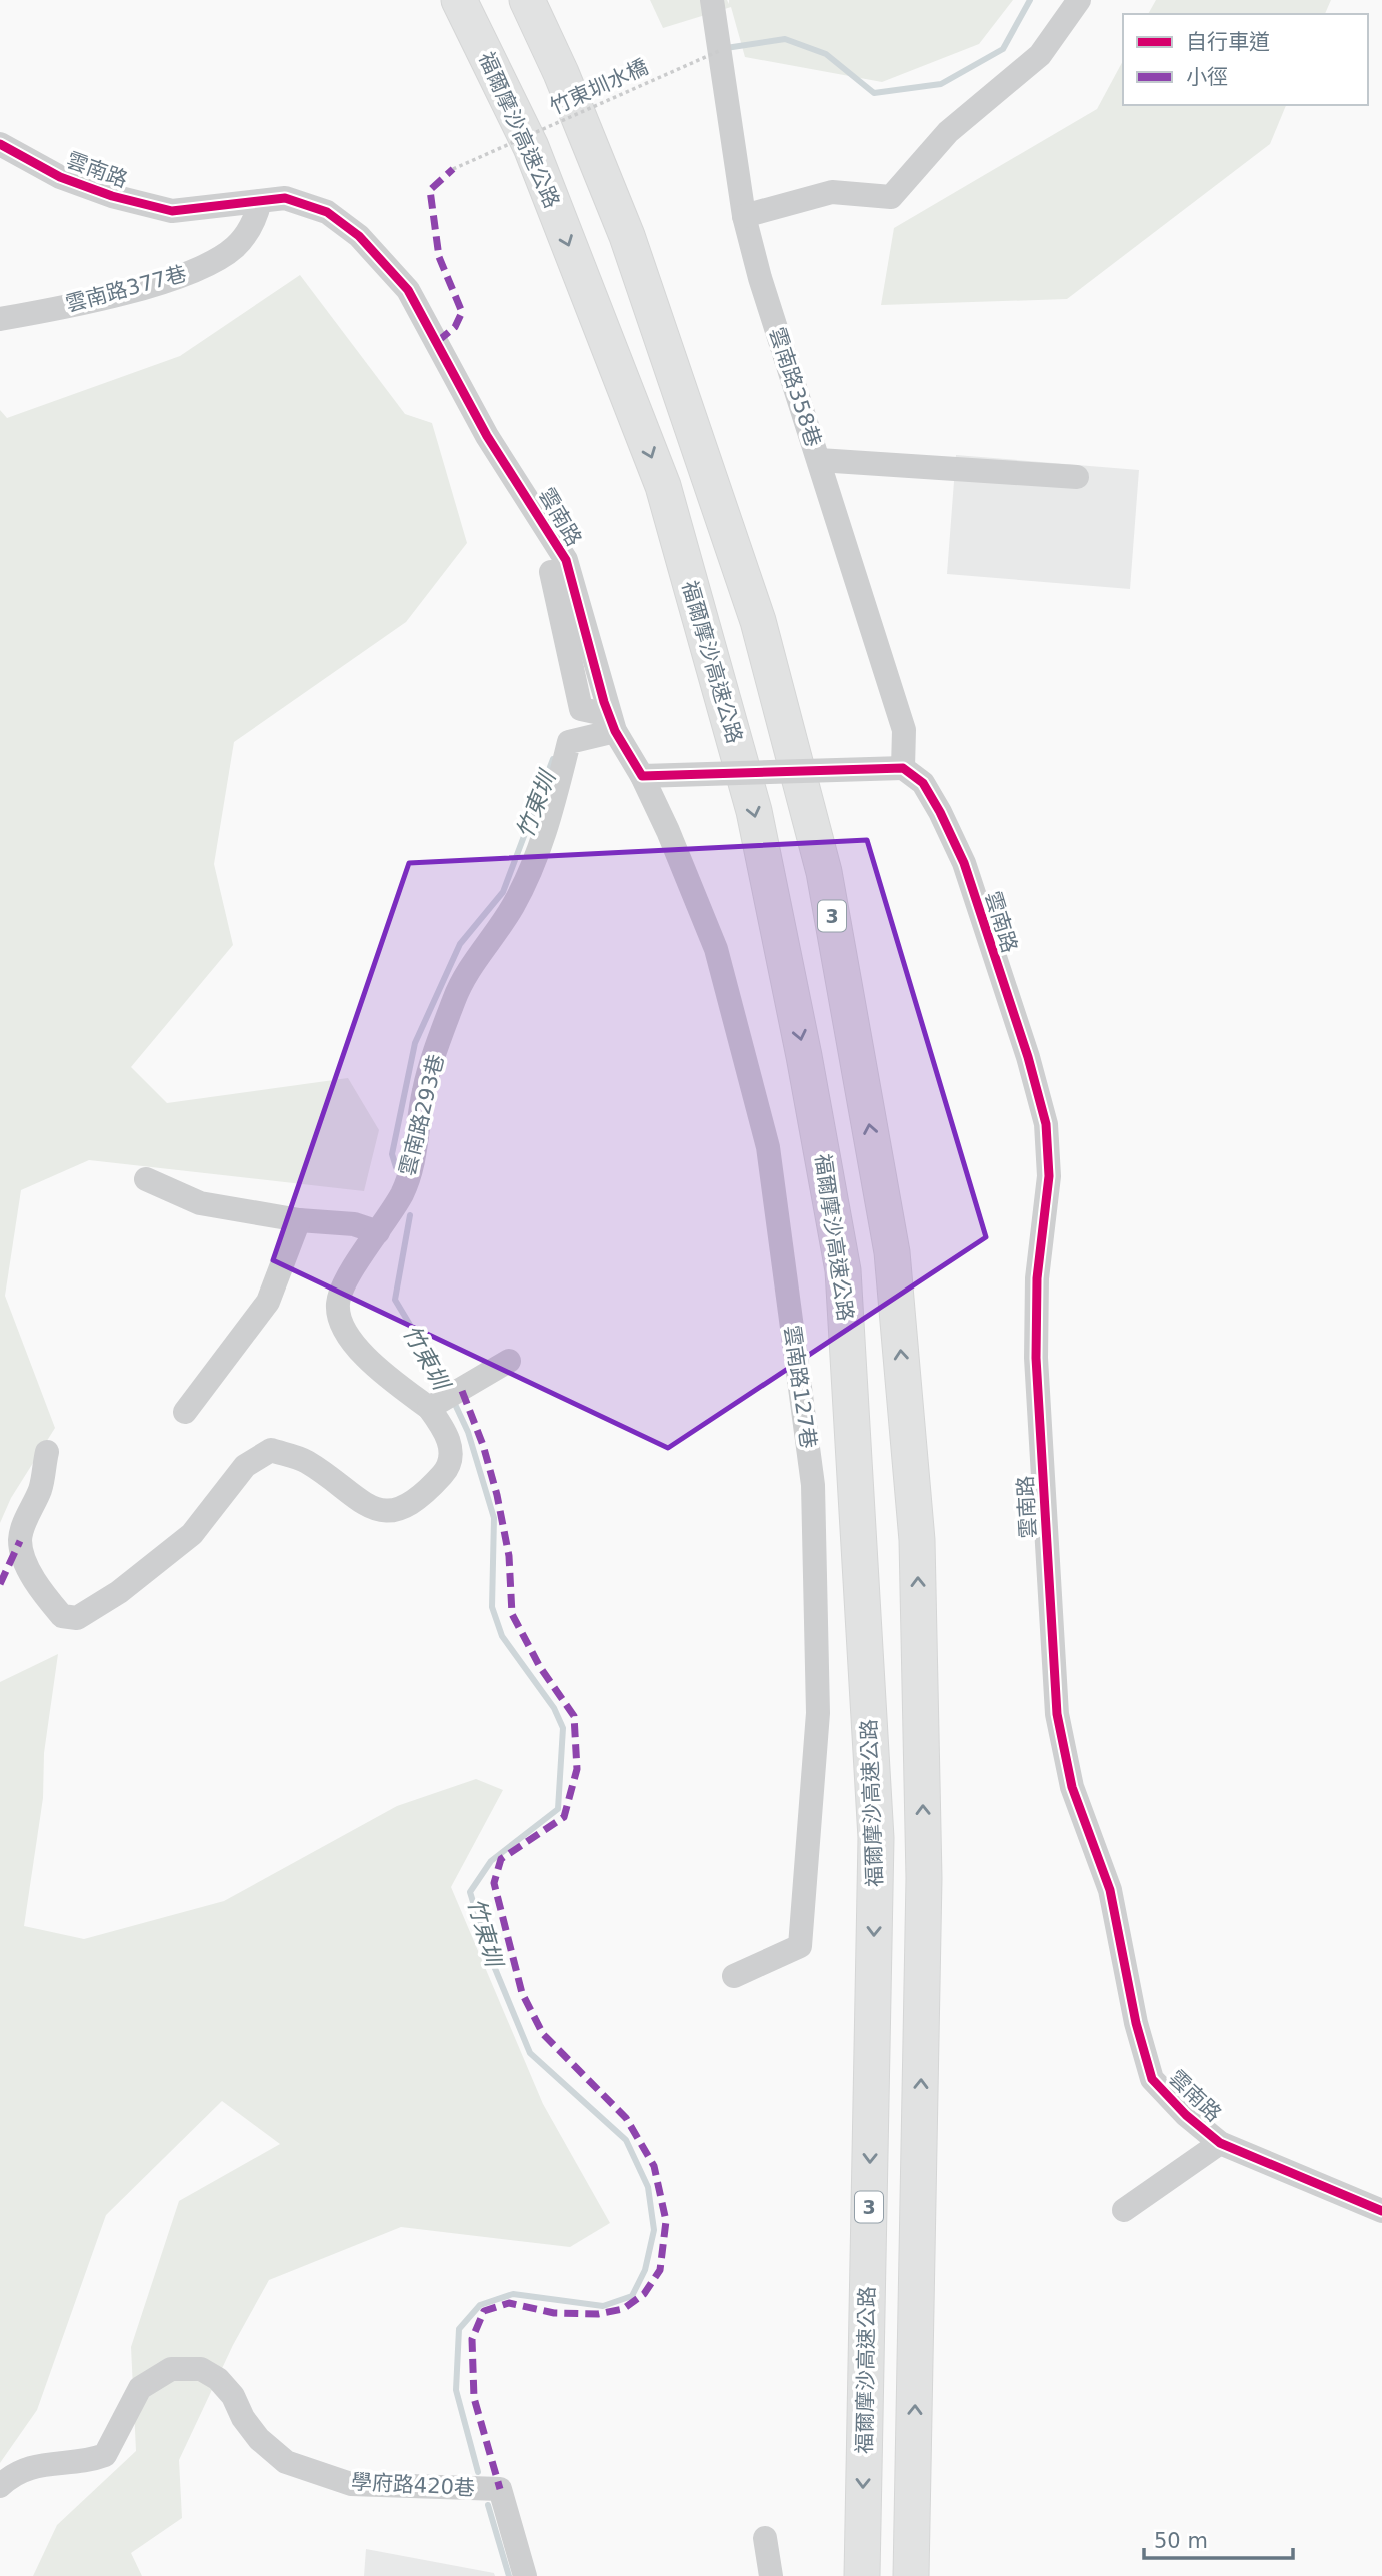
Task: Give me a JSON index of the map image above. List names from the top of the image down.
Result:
{
  "streets": {
    "highway": ["福爾摩沙高速公路", "3"],
    "street": [
      "雲南路",
      "雲南路377巷",
      "雲南路358巷",
      "雲南路293巷",
      "雲南路127巷",
      "學府路420巷"
    ],
    "path": ["竹東圳水橋"]
  },
  "crossings": [
    ["竹東圳水橋", "雲南路358巷"],
    ["雲南路", "雲南路377巷"],
    ["雲南路", "雲南路358巷"],
    ["雲南路", "雲南路293巷"],
    ["雲南路", "雲南路127巷"]
  ],
  "water": ["竹東圳"],
  "legend": ["自行車道", "小徑"],
  "scale_bar": "50 m"
}
